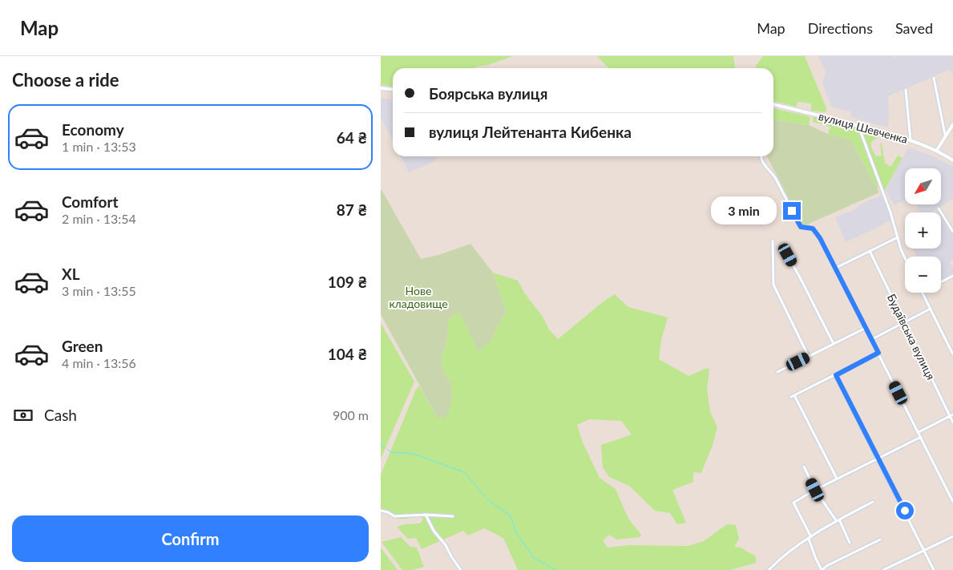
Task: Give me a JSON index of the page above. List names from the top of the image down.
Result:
{
  "streets": {
    "street": ["вулиця Шевченка", "Будаївська вулиця"]
  },
  "parks": ["Нове кладовище"],
  "north": "bottom left",
  "page": {
    "header": "Map",
    "nav": ["Map", "Directions", "Saved"],
    "heading": "Choose a ride",
    "banner": ["Боярська вулиця", "вулиця Лейтенанта Кибенка"],
    "list": [
      {
        "name": "Economy",
        "note": "1 min · 13:53",
        "value": "64 ₴"
      },
      {
        "name": "Comfort",
        "note": "2 min · 13:54",
        "value": "87 ₴"
      },
      {
        "name": "XL",
        "note": "3 min · 13:55",
        "value": "109 ₴"
      },
      {
        "name": "Green",
        "note": "4 min · 13:56",
        "value": "104 ₴"
      }
    ],
    "map_buttons": ["+", "−"],
    "bubble": "3 min",
    "pay": ["Cash", "900 m"],
    "buttons": "Confirm"
  }
}
